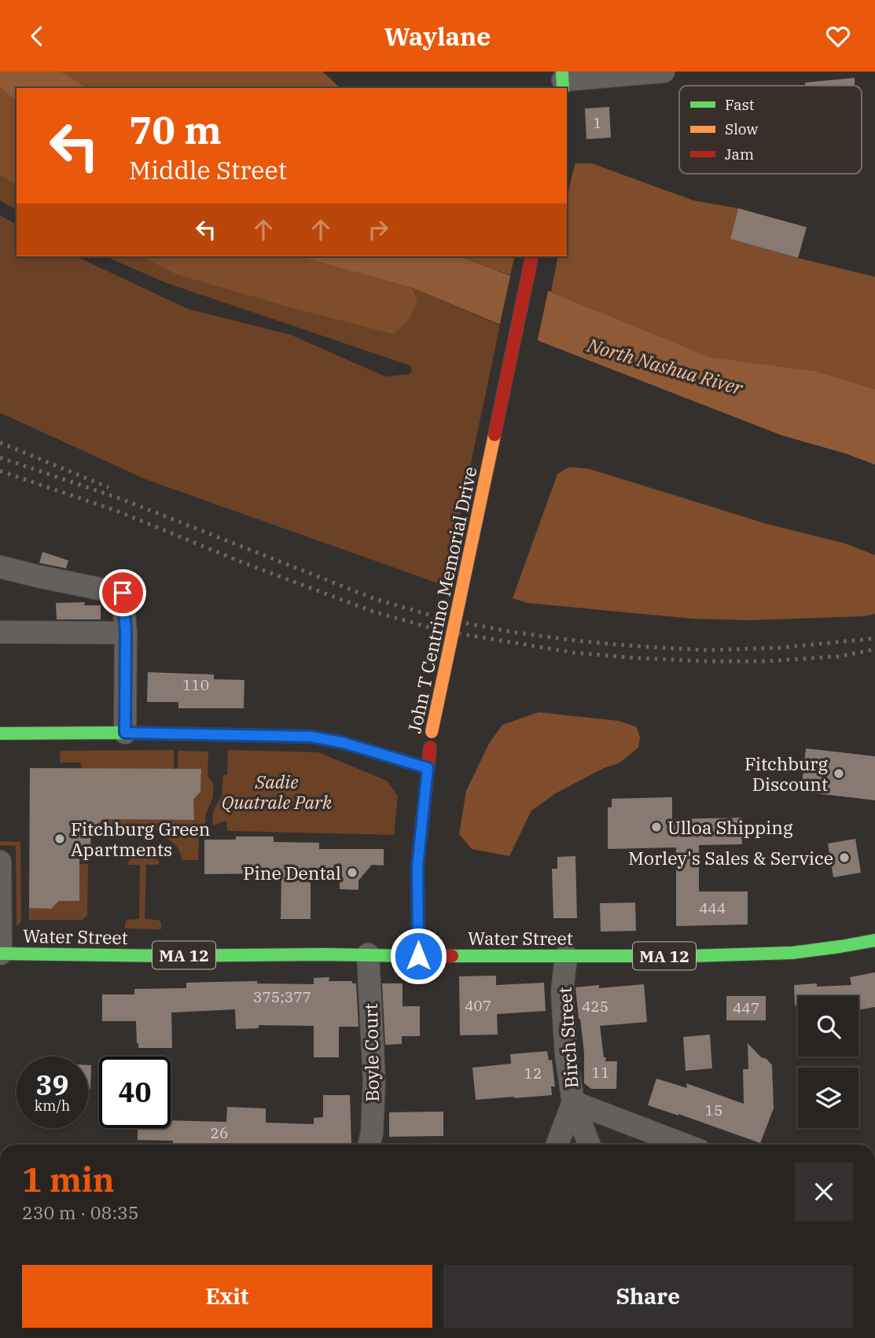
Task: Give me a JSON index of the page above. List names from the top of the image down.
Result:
{
  "streets": {
    "main road": ["John T Centrino Memorial Drive", "Water Street", "MA 12"],
    "street": ["Birch Street", "Boyle Court"]
  },
  "crossings": [
    ["John T Centrino Memorial Drive", "Water Street"],
    ["Water Street", "Birch Street"],
    ["Water Street", "Boyle Court"]
  ],
  "water": ["North Nashua River"],
  "parks": ["Sadie Quatrale Park"],
  "places": [
    "Fitchburg Discount",
    "Ulloa Shipping",
    "Fitchburg Green Apartments",
    "Morley's Sales & Service",
    "Pine Dental"
  ],
  "house_numbers": [
    "1",
    "110",
    "444",
    "375;377",
    "407",
    "425",
    "447",
    "11",
    "12",
    "15",
    "26"
  ],
  "legend": ["Fast", "Slow", "Jam"],
  "page": {
    "header": "Waylane",
    "turn": ["70 m", "Middle Street"],
    "speed": "39 km/h",
    "limit": "40",
    "heading": ["1 min", "230 m · 08:35"],
    "buttons": ["Exit", "Share"]
  }
}
